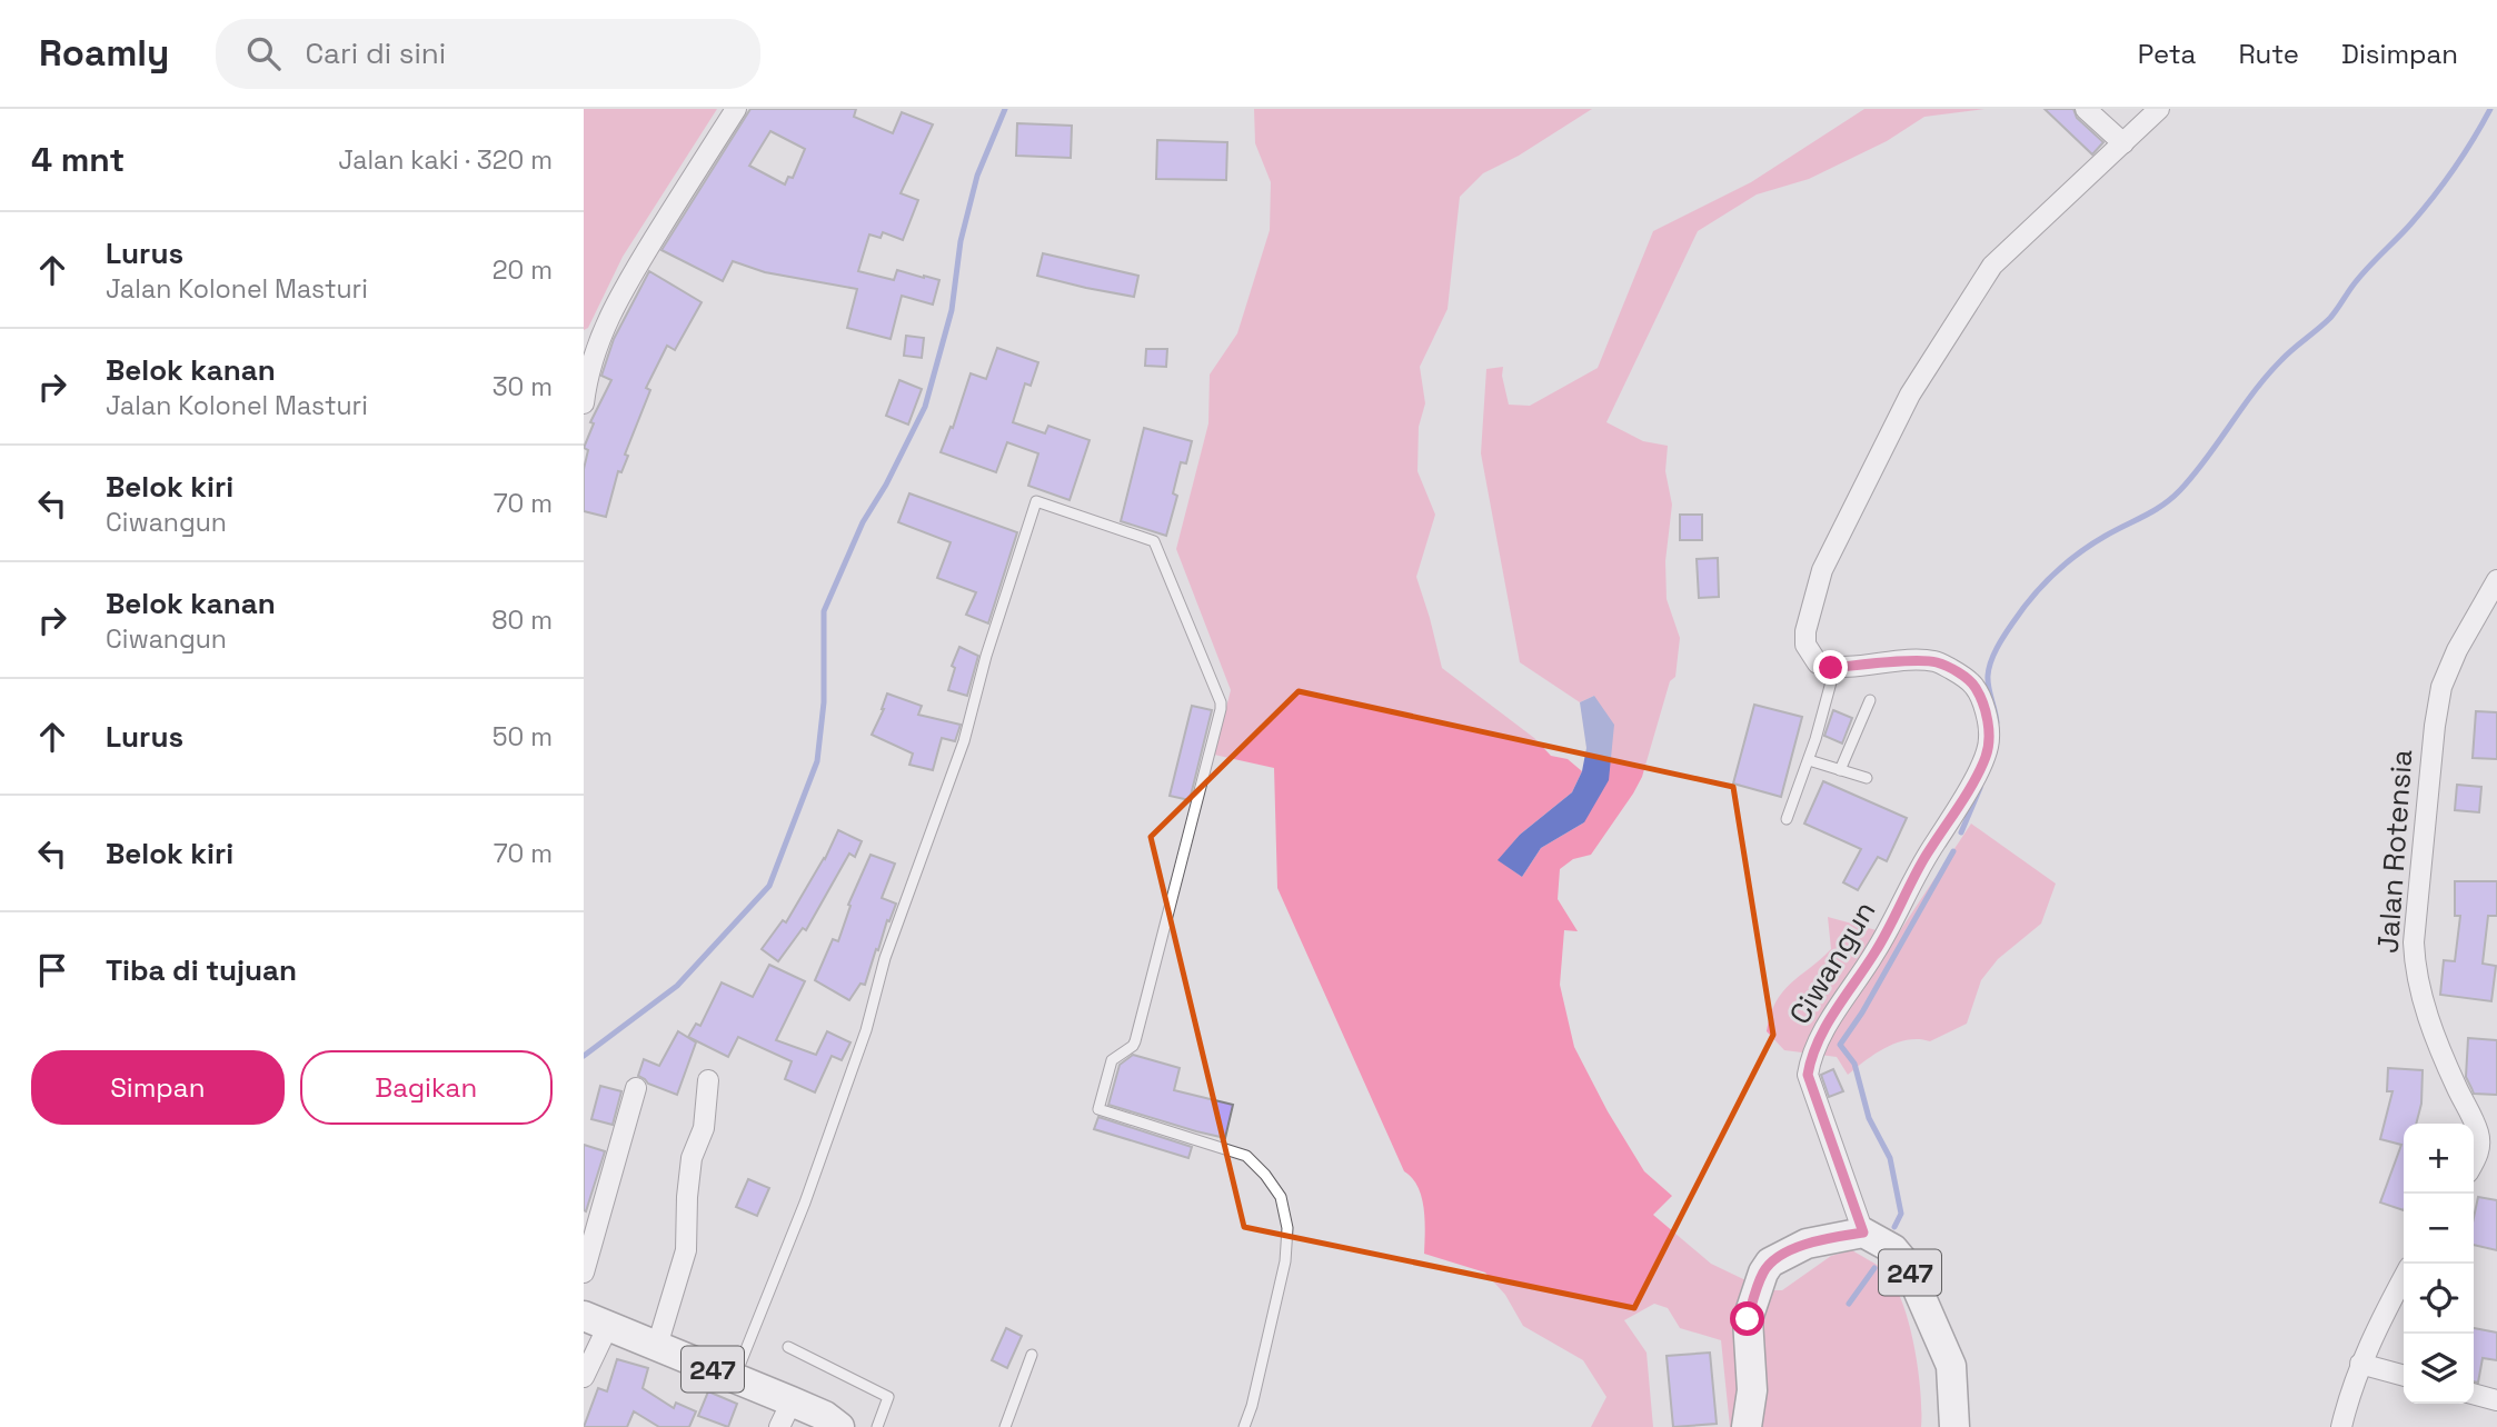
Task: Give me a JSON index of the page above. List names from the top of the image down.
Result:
{
  "streets": {
    "main road": ["247"],
    "street": ["Jalan Rotensia", "Ciwangun"]
  },
  "crossings": [
    ["Ciwangun", "247"]
  ],
  "page": {
    "header": "Roamly",
    "search": "Cari di sini",
    "nav": ["Peta", "Rute", "Disimpan"],
    "heading": ["4 mnt", "Jalan kaki · 320 m"],
    "list": [
      ["Lurus", "Jalan Kolonel Masturi", "20 m"],
      ["Belok kanan", "Jalan Kolonel Masturi", "30 m"],
      ["Belok kiri", "Ciwangun", "70 m"],
      ["Belok kanan", "Ciwangun", "80 m"],
      ["Lurus", "50 m"],
      ["Belok kiri", "70 m"],
      "Tiba di tujuan"
    ],
    "buttons": ["Simpan", "Bagikan"],
    "map_buttons": ["+", "−"]
  }
}
